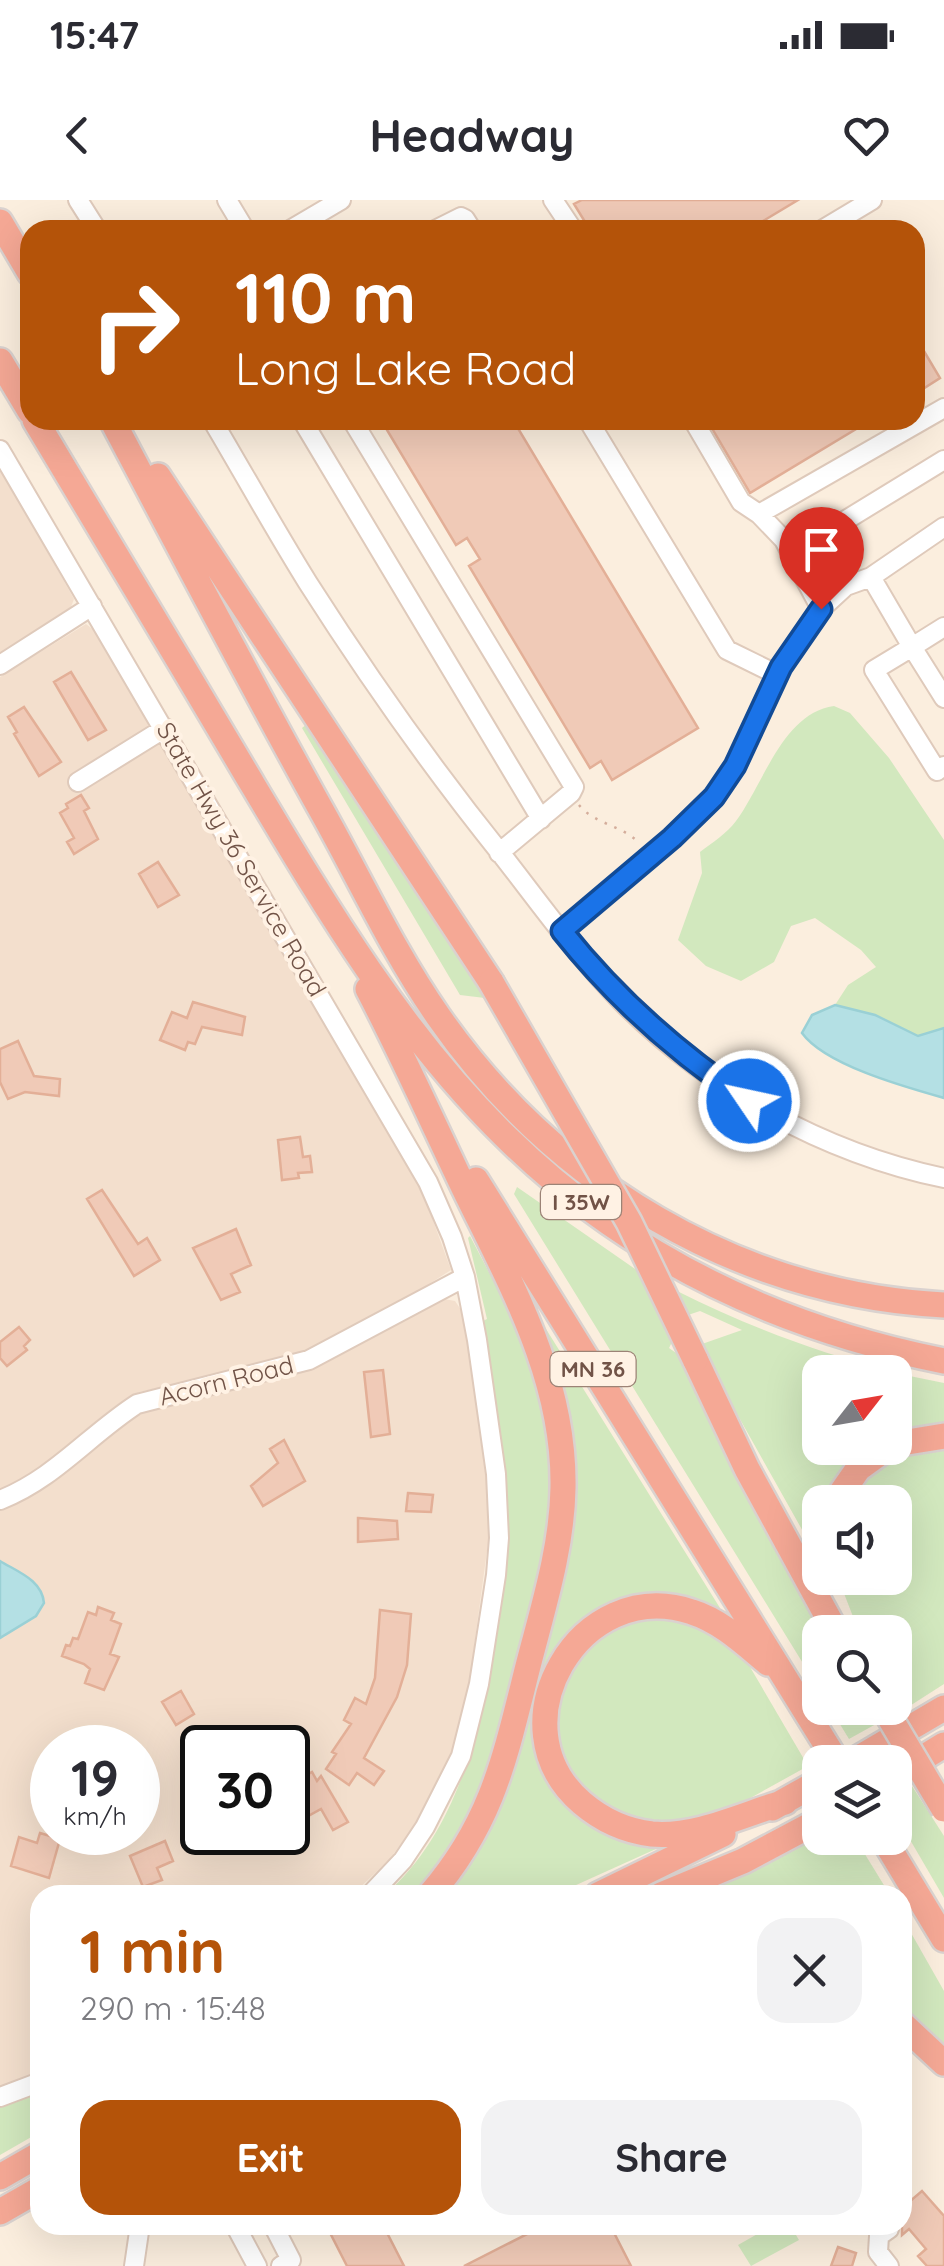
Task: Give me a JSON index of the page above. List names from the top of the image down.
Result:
{
  "streets": {
    "highway": ["I 35W", "MN 36"],
    "street": ["State Hwy 36 Service Road", "Acorn Road"]
  },
  "crossings": [
    ["State Hwy 36 Service Road", "Acorn Road"],
    ["I 35W", "MN 36"]
  ],
  "north": "top right",
  "page": {
    "status": "15:47",
    "header": "Headway",
    "turn": ["110 m", "Long Lake Road"],
    "speed": "19 km/h",
    "limit": "30",
    "heading": ["1 min", "290 m · 15:48"],
    "buttons": ["Exit", "Share"]
  }
}
